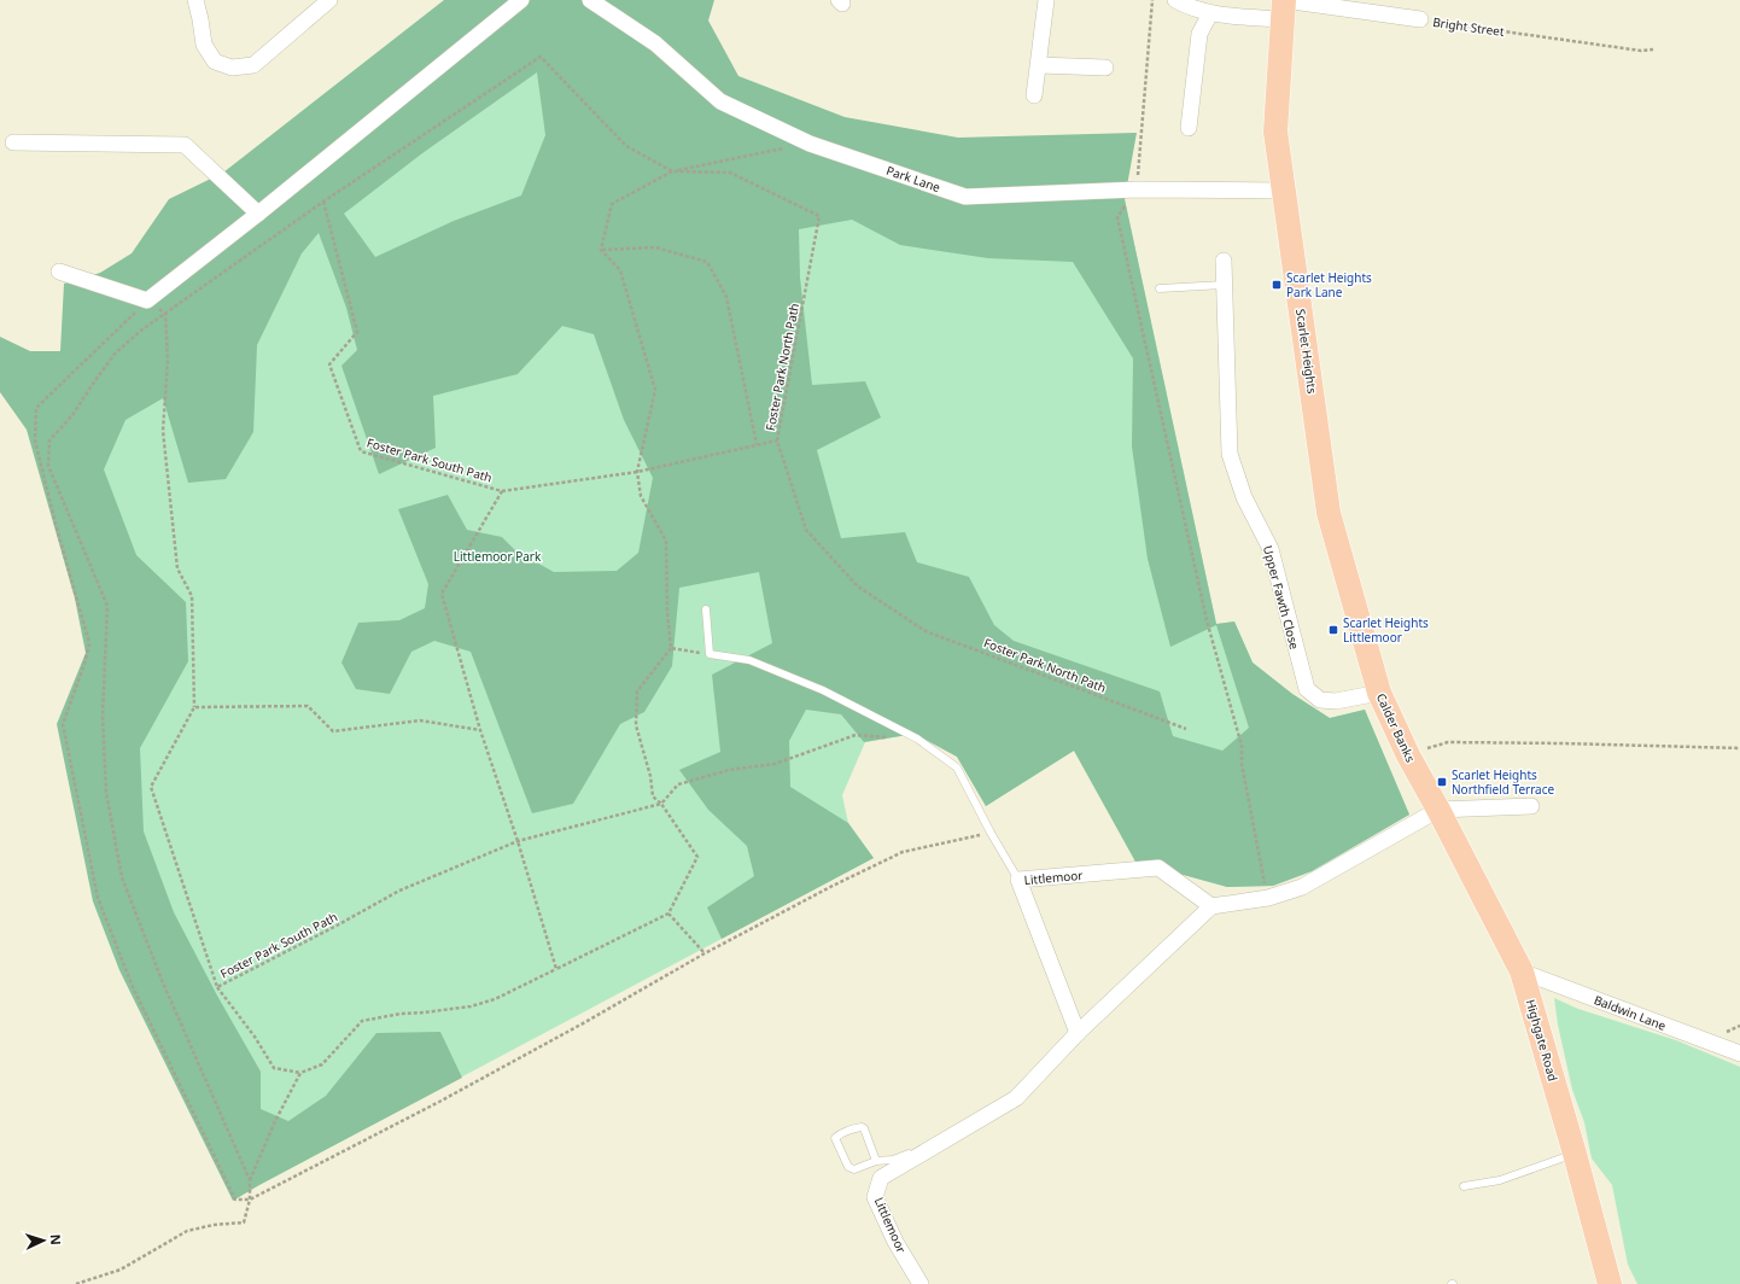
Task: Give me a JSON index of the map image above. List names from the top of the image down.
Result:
{
  "streets": {
    "main road": ["Scarlet Heights", "Calder Banks", "Highgate Road"],
    "street": [
      "Bright Street",
      "Park Lane",
      "Upper Fawth Close",
      "Littlemoor",
      "Baldwin Lane"
    ],
    "path": ["Foster Park North Path", "Foster Park South Path"]
  },
  "crossings": [
    ["Bright Street", "Scarlet Heights"],
    ["Park Lane", "Scarlet Heights"],
    ["Scarlet Heights", "Calder Banks"],
    ["Foster Park North Path", "Foster Park South Path"],
    ["Upper Fawth Close", "Calder Banks"],
    ["Calder Banks", "Highgate Road"],
    ["Baldwin Lane", "Highgate Road"]
  ],
  "parks": ["Littlemoor Park"],
  "places": {
    "transit": ["Scarlet Heights Park Lane", "Scarlet Heights Littlemoor", "Scarlet Heights Northfield Terrace"]
  },
  "north": "right"
}
